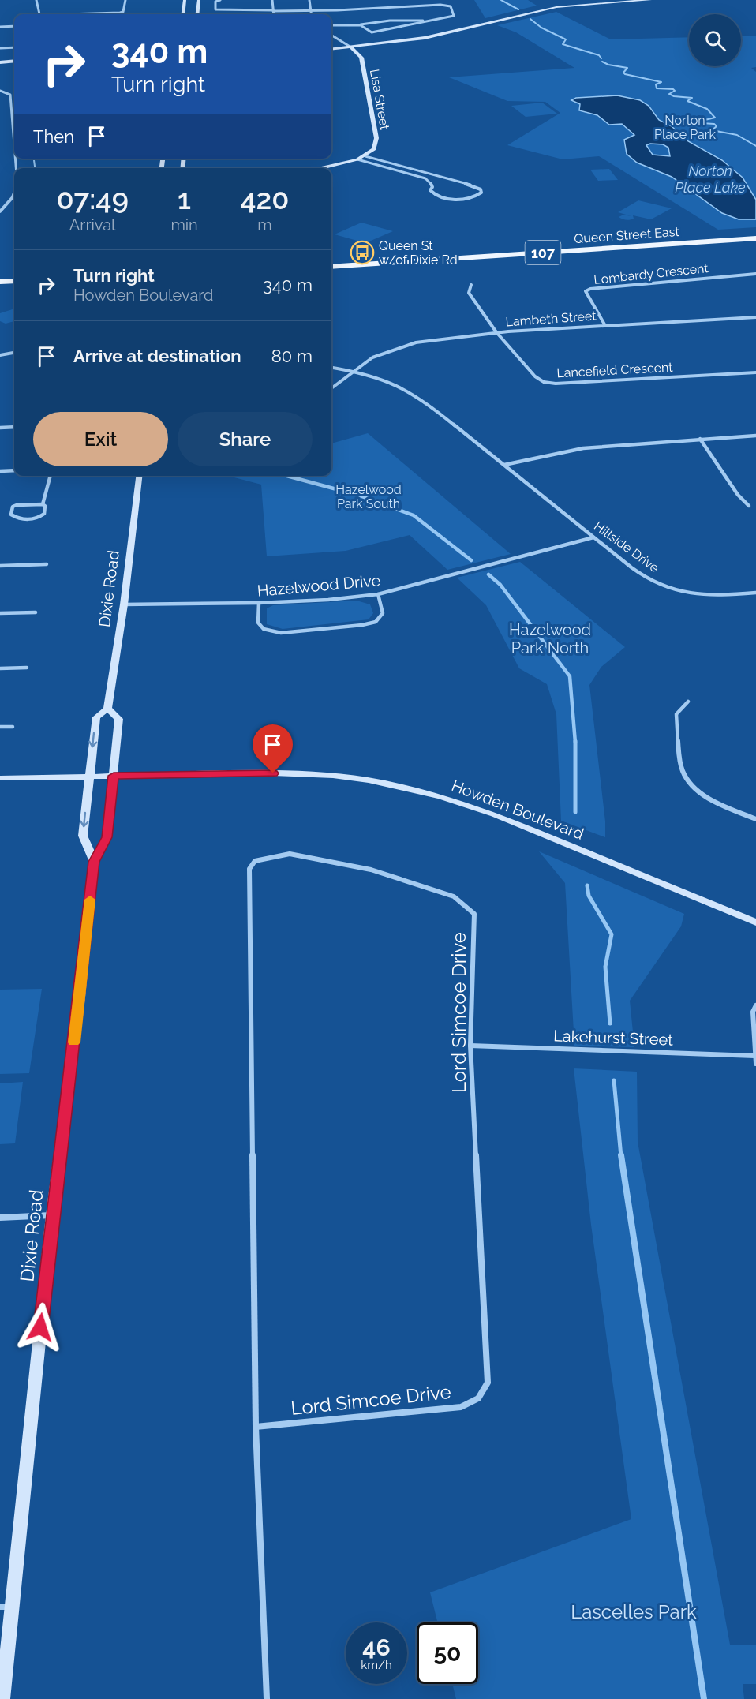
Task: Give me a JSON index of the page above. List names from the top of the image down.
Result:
{
  "streets": {
    "main road": ["Queen Street East", "107"],
    "street": [
      "Lisa Street",
      "Lombardy Crescent",
      "Lambeth Street",
      "Lancefield Crescent",
      "Hillside Drive",
      "Hazelwood Drive",
      "Dixie Road",
      "Howden Boulevard",
      "Lord Simcoe Drive",
      "Lakehurst Street"
    ]
  },
  "crossings": [
    ["Lombardy Crescent", "Lambeth Street"],
    ["Lambeth Street", "Lancefield Crescent"],
    ["Lambeth Street", "Hillside Drive"],
    ["Hillside Drive", "Hazelwood Drive"],
    ["Hazelwood Drive", "Dixie Road"],
    ["Dixie Road", "Howden Boulevard"],
    ["Lord Simcoe Drive", "Lakehurst Street"]
  ],
  "water": ["Norton Place Lake"],
  "parks": [
    "Norton Place Park",
    "Hazelwood Park South",
    "Hazelwood Park North",
    "Lascelles Park"
  ],
  "places": {
    "bus stop": ["Queen St w/of Dixie Rd"]
  },
  "page": {
    "turn": ["340 m", "Turn right"],
    "then": "Then",
    "eta": [
      "07:49",
      "Arrival",
      "1",
      "min",
      "420",
      "m"
    ],
    "list": [
      {
        "name": "Turn right",
        "note": "Howden Boulevard",
        "value": "340 m"
      },
      {
        "name": "Arrive at destination",
        "value": "80 m"
      }
    ],
    "buttons": ["Exit", "Share"],
    "speed": "46 km/h",
    "limit": "50"
  }
}
